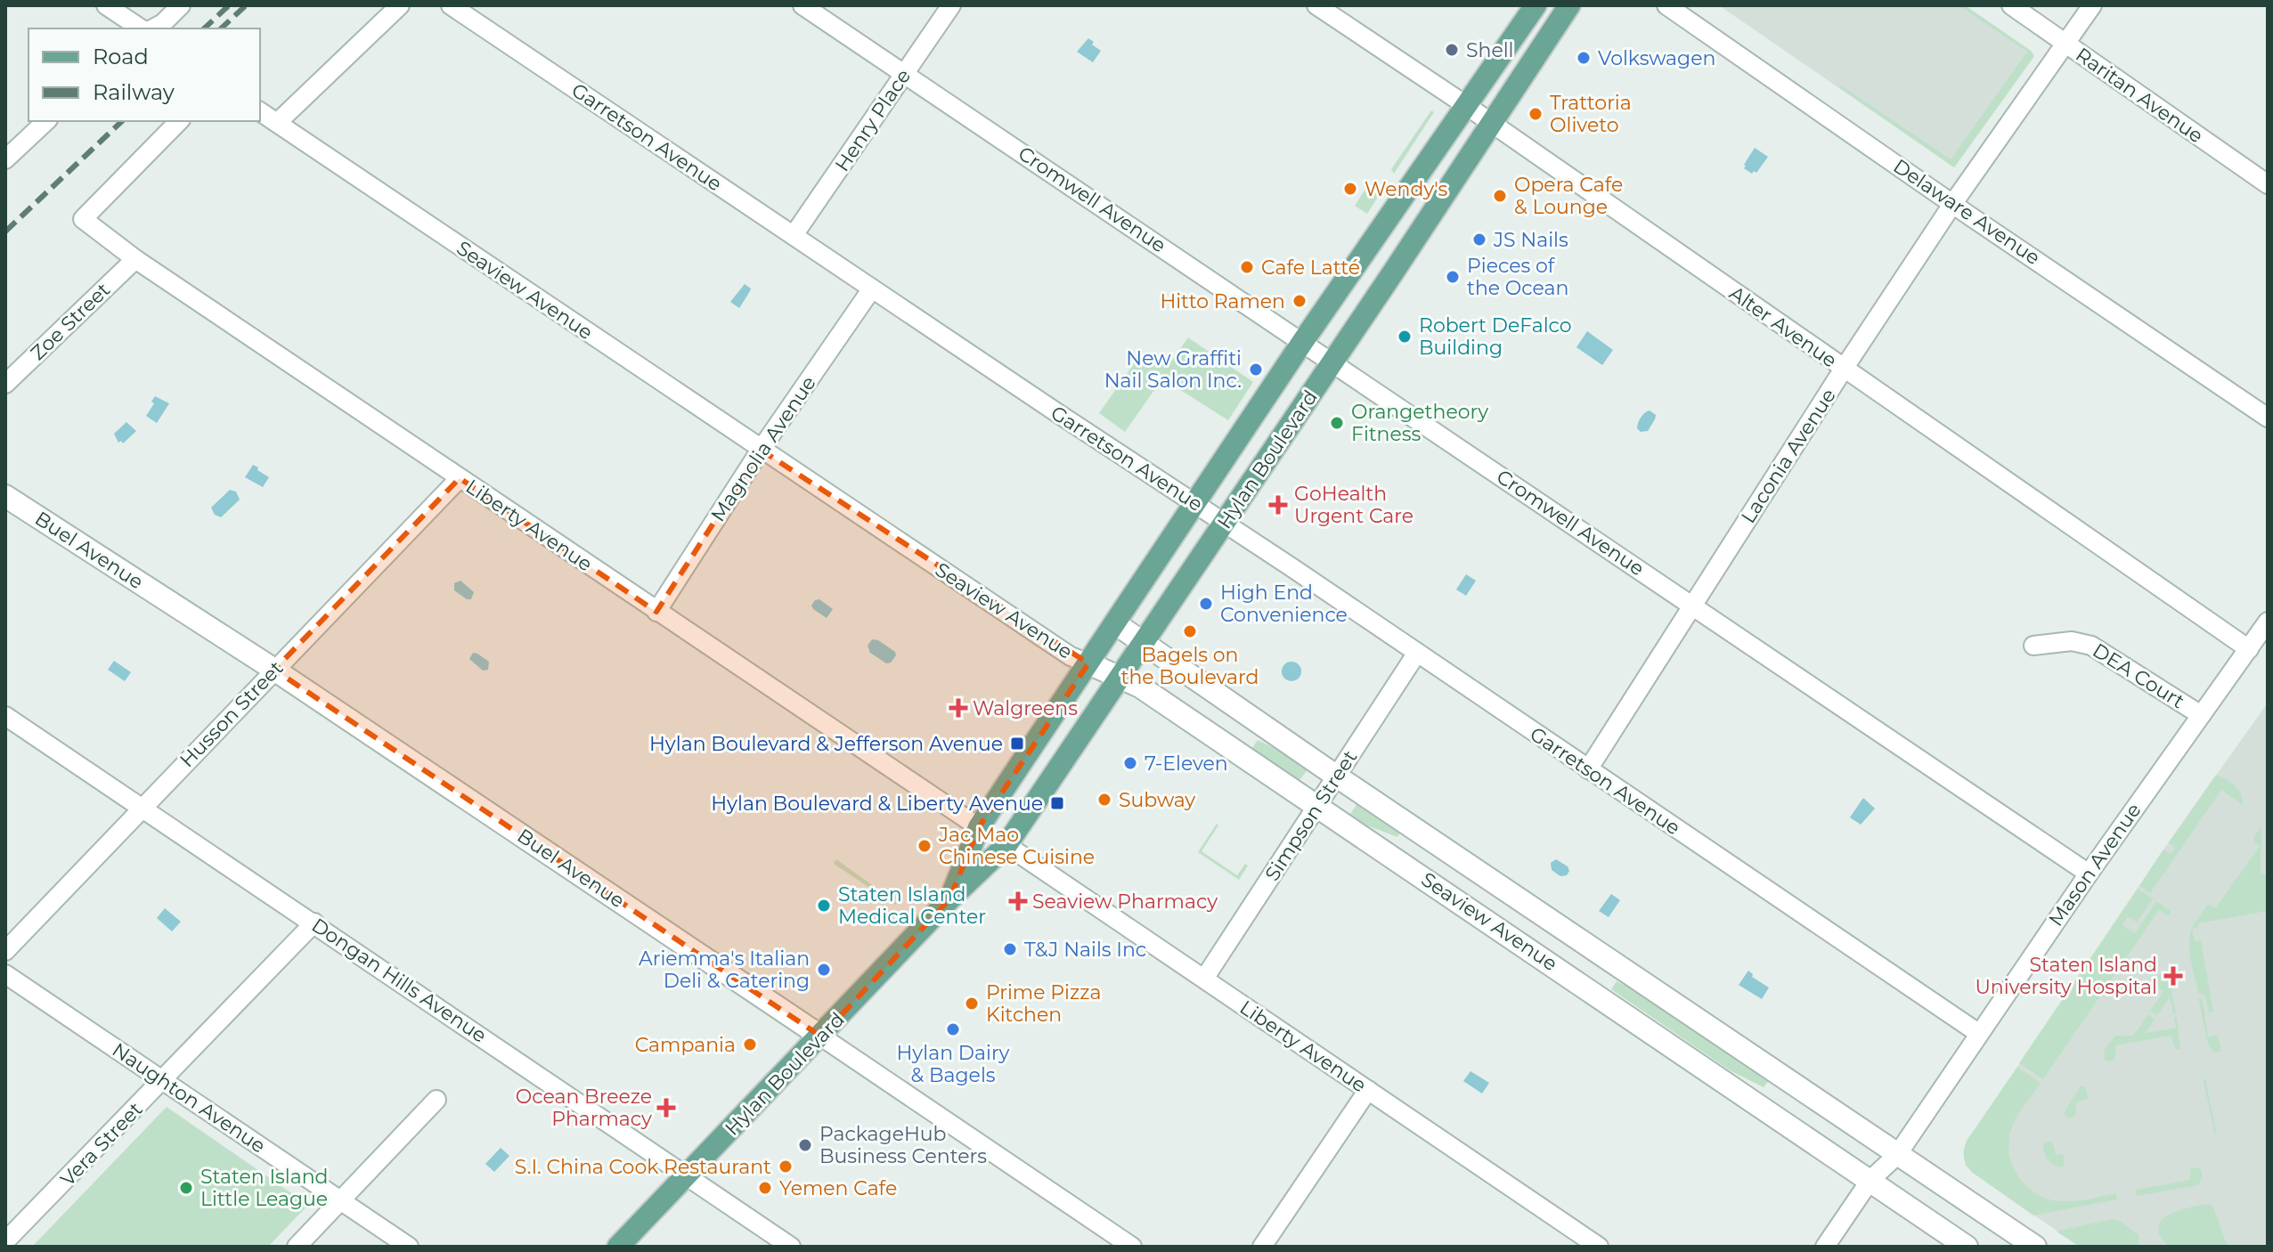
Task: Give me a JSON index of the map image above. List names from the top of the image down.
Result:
{
  "streets": {
    "main road": ["Hylan Boulevard"],
    "street": [
      "Raritan Avenue",
      "Henry Place",
      "Garretson Avenue",
      "Cromwell Avenue",
      "Delaware Avenue",
      "Seaview Avenue",
      "Zoe Street",
      "Alter Avenue",
      "Magnolia Avenue",
      "Laconia Avenue",
      "Liberty Avenue",
      "Buel Avenue",
      "DEA Court",
      "Husson Street",
      "Simpson Street",
      "Mason Avenue",
      "Dongan Hills Avenue",
      "Naughton Avenue",
      "Vera Street"
    ]
  },
  "crossings": [
    ["Raritan Avenue", "Laconia Avenue"],
    ["Henry Place", "Garretson Avenue"],
    ["Henry Place", "Cromwell Avenue"],
    ["Garretson Avenue", "Magnolia Avenue"],
    ["Garretson Avenue", "Laconia Avenue"],
    ["Garretson Avenue", "Hylan Boulevard"],
    ["Garretson Avenue", "Simpson Street"],
    ["Garretson Avenue", "Mason Avenue"],
    ["Cromwell Avenue", "Laconia Avenue"],
    ["Cromwell Avenue", "Hylan Boulevard"],
    ["Cromwell Avenue", "Mason Avenue"],
    ["Delaware Avenue", "Laconia Avenue"],
    ["Seaview Avenue", "Magnolia Avenue"],
    ["Seaview Avenue", "Hylan Boulevard"],
    ["Seaview Avenue", "Simpson Street"],
    ["Seaview Avenue", "Mason Avenue"],
    ["Zoe Street", "Liberty Avenue"],
    ["Alter Avenue", "Laconia Avenue"],
    ["Alter Avenue", "Hylan Boulevard"],
    ["Alter Avenue", "Mason Avenue"],
    ["Magnolia Avenue", "Liberty Avenue"],
    ["Hylan Boulevard", "Liberty Avenue"],
    ["Hylan Boulevard", "Buel Avenue"],
    ["Hylan Boulevard", "Dongan Hills Avenue"],
    ["Liberty Avenue", "Husson Street"],
    ["Liberty Avenue", "Simpson Street"],
    ["Buel Avenue", "Husson Street"],
    ["DEA Court", "Mason Avenue"],
    ["Husson Street", "Dongan Hills Avenue"],
    ["Dongan Hills Avenue", "Vera Street"],
    ["Naughton Avenue", "Vera Street"]
  ],
  "places": {
    "other": [
      "Shell",
      "Volkswagen",
      "Trattoria Oliveto",
      "Wendy's",
      "Opera Cafe & Lounge",
      "JS Nails",
      "Cafe Latté",
      "Pieces of the Ocean",
      "Hitto Ramen",
      "Robert DeFalco Building",
      "New Graffiti Nail Salon Inc.",
      "Orangetheory Fitness",
      "High End Convenience",
      "Bagels on the Boulevard",
      "7-Eleven",
      "Subway",
      "Jac Mao Chinese Cuisine",
      "Staten Island Medical Center",
      "T&J Nails Inc",
      "Ariemma's Italian Deli & Catering",
      "Prime Pizza Kitchen",
      "Hylan Dairy & Bagels",
      "Campania",
      "PackageHub Business Centers",
      "S.I. China Cook Restaurant",
      "Staten Island Little League",
      "Yemen Cafe"
    ],
    "health": [
      "GoHealth Urgent Care",
      "Walgreens",
      "Seaview Pharmacy",
      "Staten Island University Hospital",
      "Ocean Breeze Pharmacy"
    ],
    "transit": ["Hylan Boulevard & Jefferson Avenue", "Hylan Boulevard & Liberty Avenue"]
  },
  "legend": ["Road", "Railway"]
}
